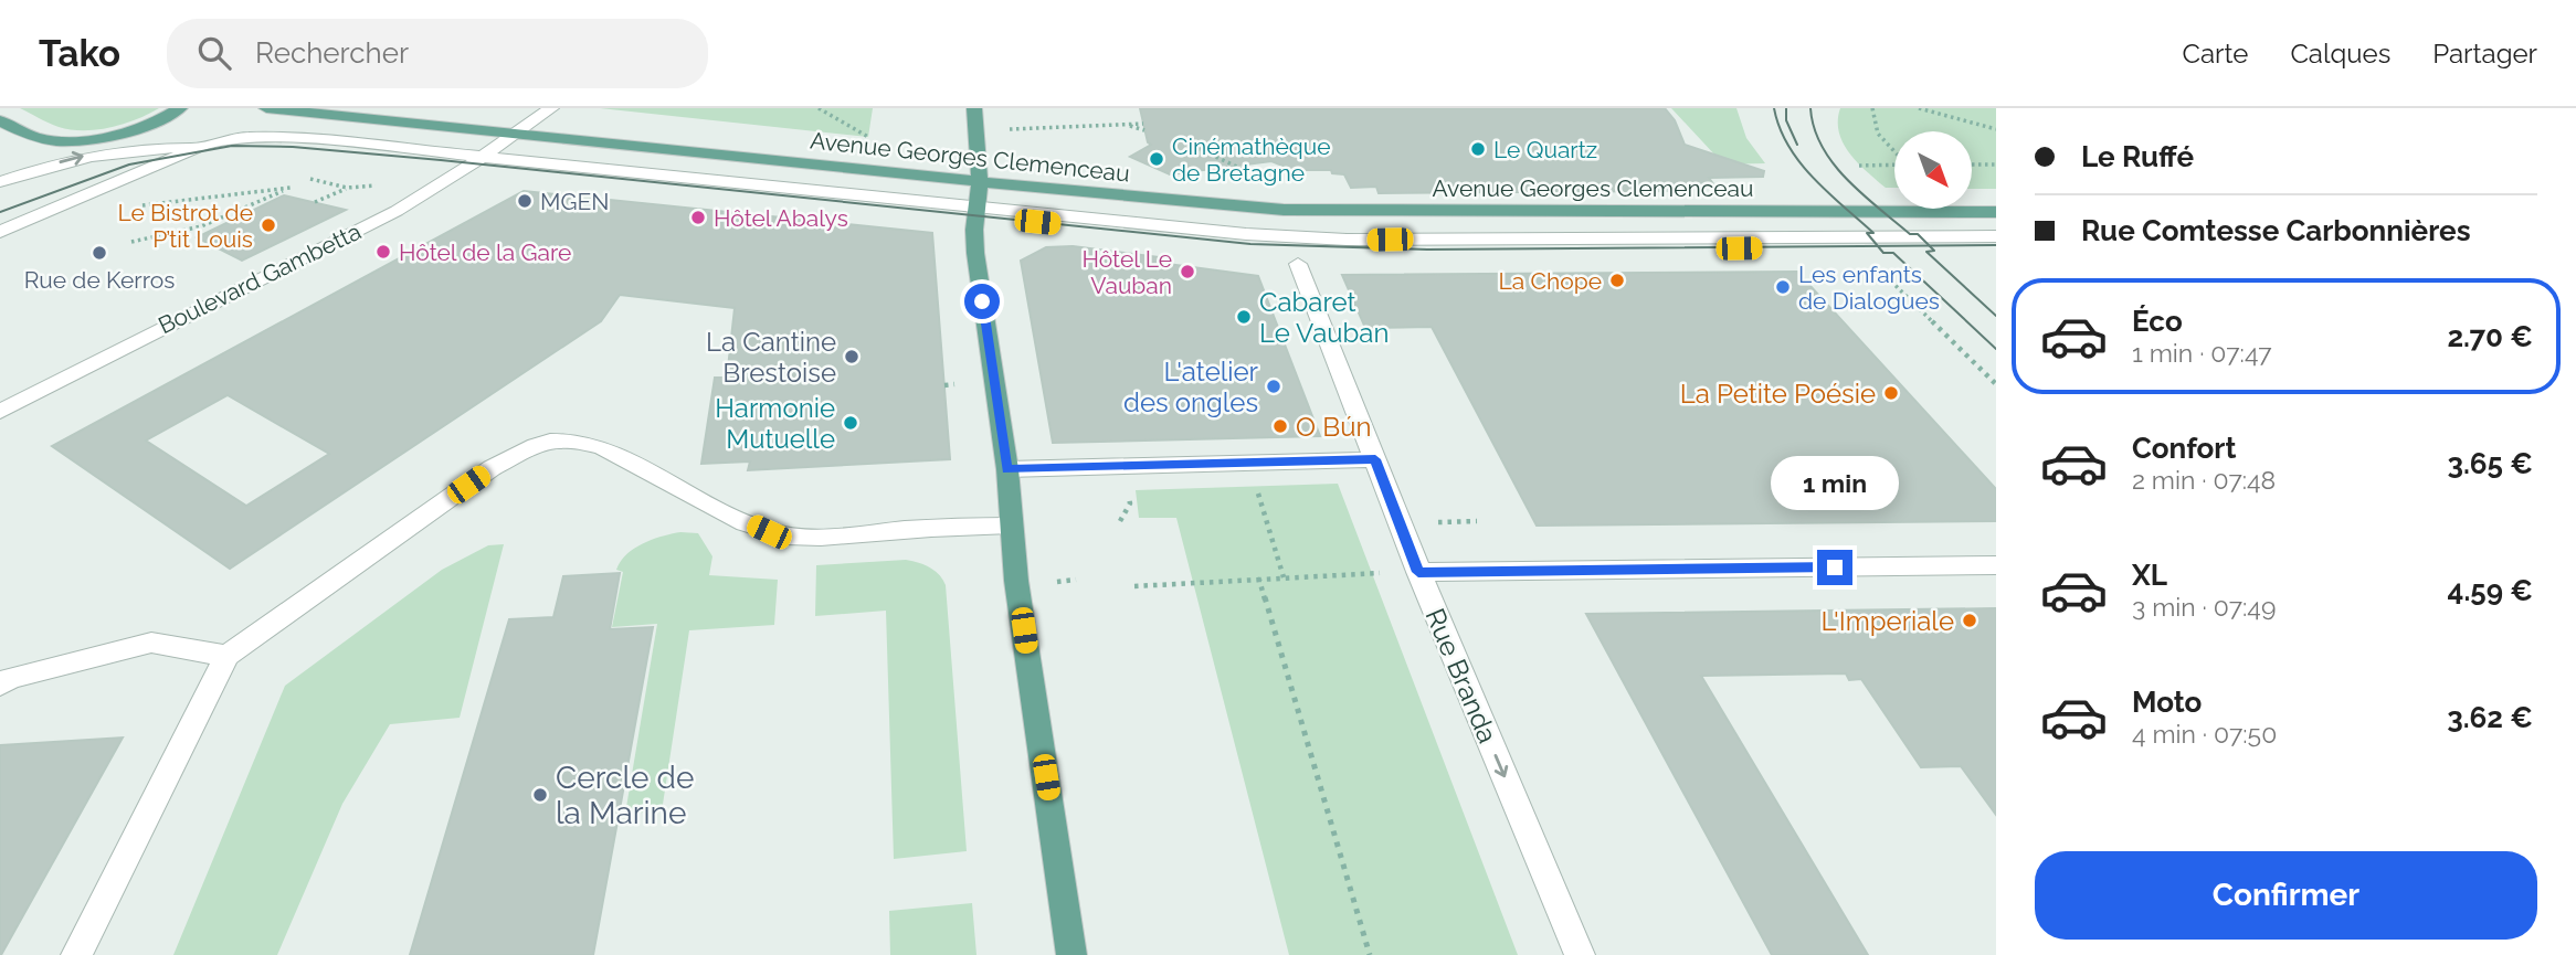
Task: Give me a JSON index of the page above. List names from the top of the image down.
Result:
{
  "streets": {
    "main road": ["Avenue Georges Clemenceau"],
    "street": ["Boulevard Gambetta", "Rue Branda"]
  },
  "crossings": [
    ["Avenue Georges Clemenceau", "Boulevard Gambetta"]
  ],
  "one_way": ["Rue Branda"],
  "places": [
    "Le Quartz",
    "Cinémathèque de Bretagne",
    "MGEN",
    "Hôtel Abalys",
    "Le Bistrot de P’tit Louis",
    "Hôtel de la Gare",
    "Rue de Kerros",
    "Hôtel Le Vauban",
    "La Chope",
    "Les enfants de Dialogues",
    "Cabaret Le Vauban",
    "La Cantine Brestoise",
    "L'atelier des ongles",
    "La Petite Poésie",
    "Harmonie Mutuelle",
    "O Bún",
    "L'Imperiale",
    "Cercle de la Marine"
  ],
  "north": "bottom right",
  "page": {
    "header": "Tako",
    "search": "Rechercher",
    "nav": ["Carte", "Calques", "Partager"],
    "banner": ["Le Ruffé", "Rue Comtesse Carbonnières"],
    "list": [
      {
        "name": "Éco",
        "note": "1 min · 07:47",
        "value": "2.70 €"
      },
      {
        "name": "Confort",
        "note": "2 min · 07:48",
        "value": "3.65 €"
      },
      {
        "name": "XL",
        "note": "3 min · 07:49",
        "value": "4.59 €"
      },
      {
        "name": "Moto",
        "note": "4 min · 07:50",
        "value": "3.62 €"
      }
    ],
    "bubble": "1 min",
    "buttons": "Confirmer"
  }
}
